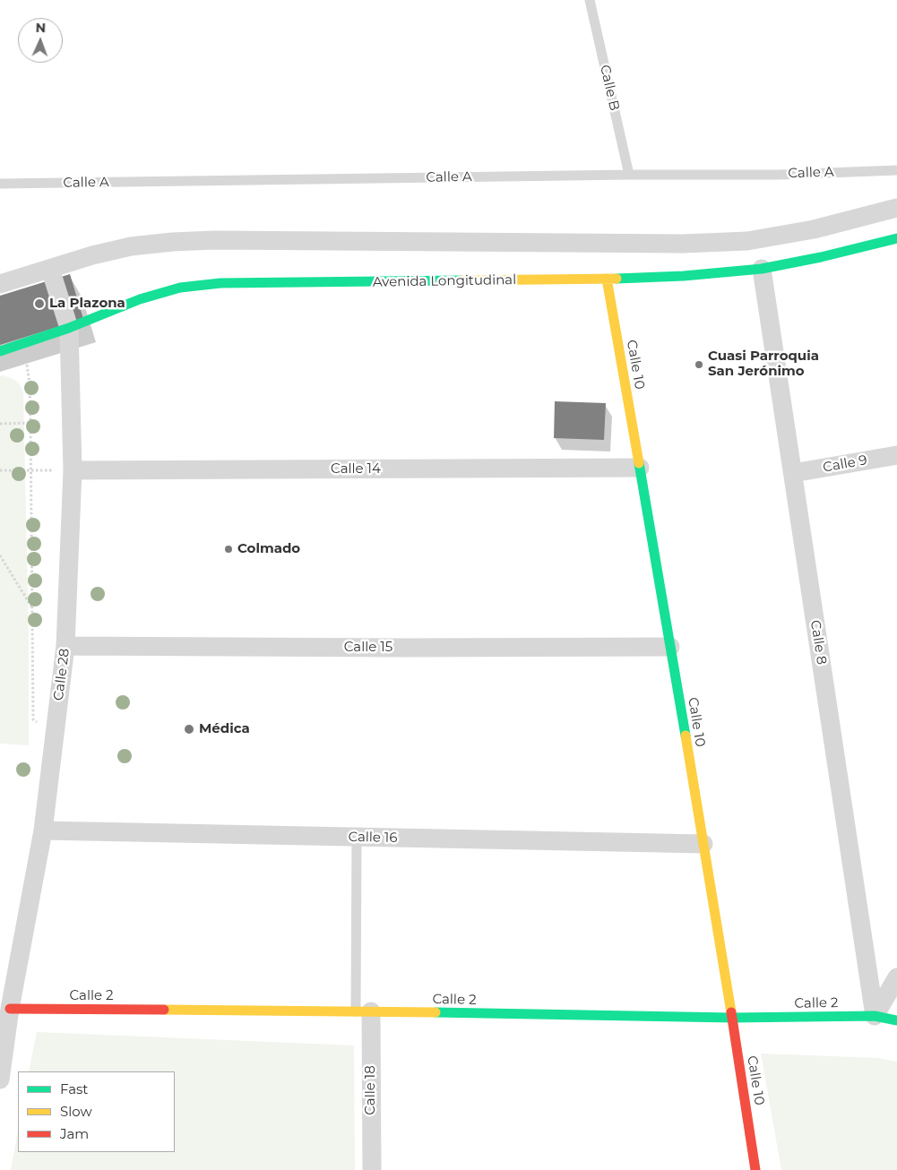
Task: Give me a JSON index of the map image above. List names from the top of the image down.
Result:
{
  "streets": {
    "street": [
      "Avenida Longitudinal",
      "Calle 10",
      "Calle 9",
      "Calle 14",
      "Calle 8",
      "Calle 15",
      "Calle 28",
      "Calle 16",
      "Calle 2",
      "Calle 18"
    ],
    "lane": ["Calle B", "Calle A"]
  },
  "crossings": [
    ["Calle B", "Calle A"],
    ["Avenida Longitudinal", "Calle 10"],
    ["Avenida Longitudinal", "Calle 8"],
    ["Avenida Longitudinal", "Calle 28"],
    ["Calle 10", "Calle 14"],
    ["Calle 10", "Calle 15"],
    ["Calle 10", "Calle 16"],
    ["Calle 10", "Calle 2"],
    ["Calle 9", "Calle 8"],
    ["Calle 14", "Calle 28"],
    ["Calle 8", "Calle 2"],
    ["Calle 15", "Calle 28"],
    ["Calle 28", "Calle 16"],
    ["Calle 28", "Calle 2"],
    ["Calle 2", "Calle 18"]
  ],
  "places": [
    "La Plazona",
    "Cuasi Parroquia San Jerónimo",
    "Colmado",
    "Médica"
  ],
  "legend": ["Fast", "Slow", "Jam"],
  "north": "top"
}
